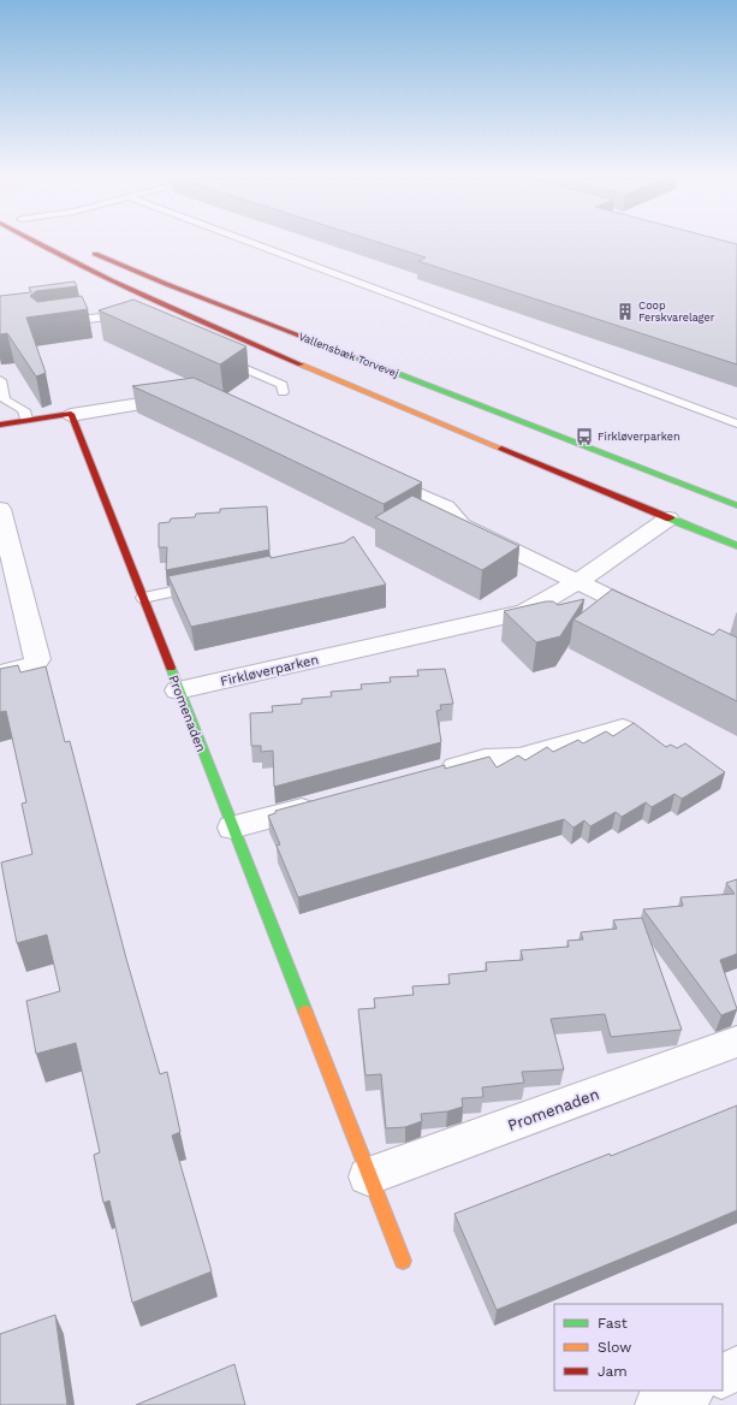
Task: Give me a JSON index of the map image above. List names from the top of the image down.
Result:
{
  "streets": {
    "street": ["Vallensbæk Torvevej", "Firkløverparken", "Promenaden"]
  },
  "crossings": [
    ["Vallensbæk Torvevej", "Firkløverparken"],
    ["Firkløverparken", "Promenaden"]
  ],
  "places": {
    "building": ["Coop Ferskvarelager"],
    "bus stop": ["Firkløverparken"]
  },
  "legend": ["Fast", "Slow", "Jam"]
}
